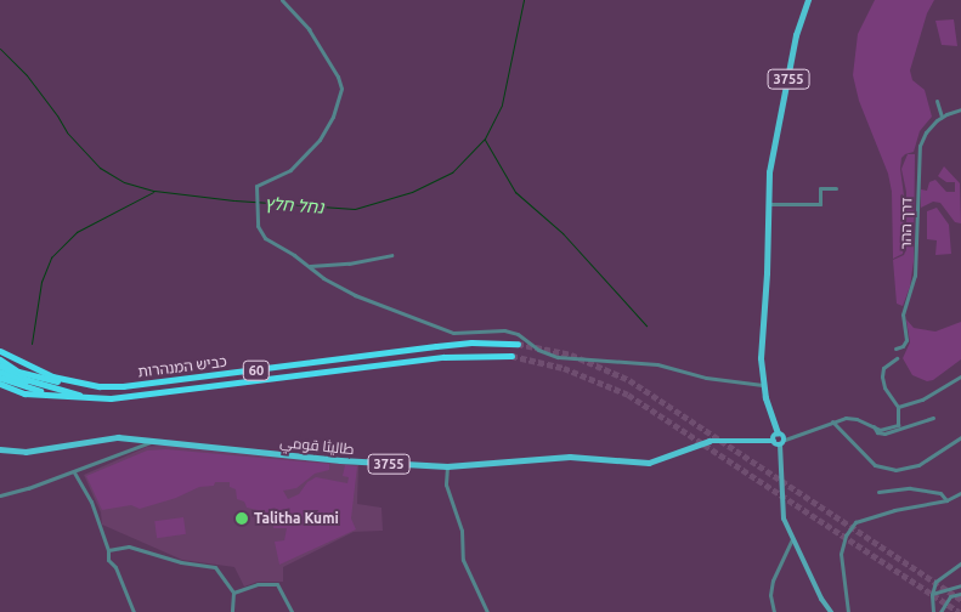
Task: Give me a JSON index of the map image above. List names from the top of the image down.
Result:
{
  "streets": {
    "highway": ["כביש המנהרות", "60"],
    "main road": ["3755", "طاليثا قومي"],
    "street": ["דרך ההר"]
  },
  "crossings": [
    ["3755", "طاليثا قومي"],
    ["כביש המנהרות", "60"]
  ],
  "water": ["נחל חלץ"],
  "places": ["Talitha Kumi"]
}
